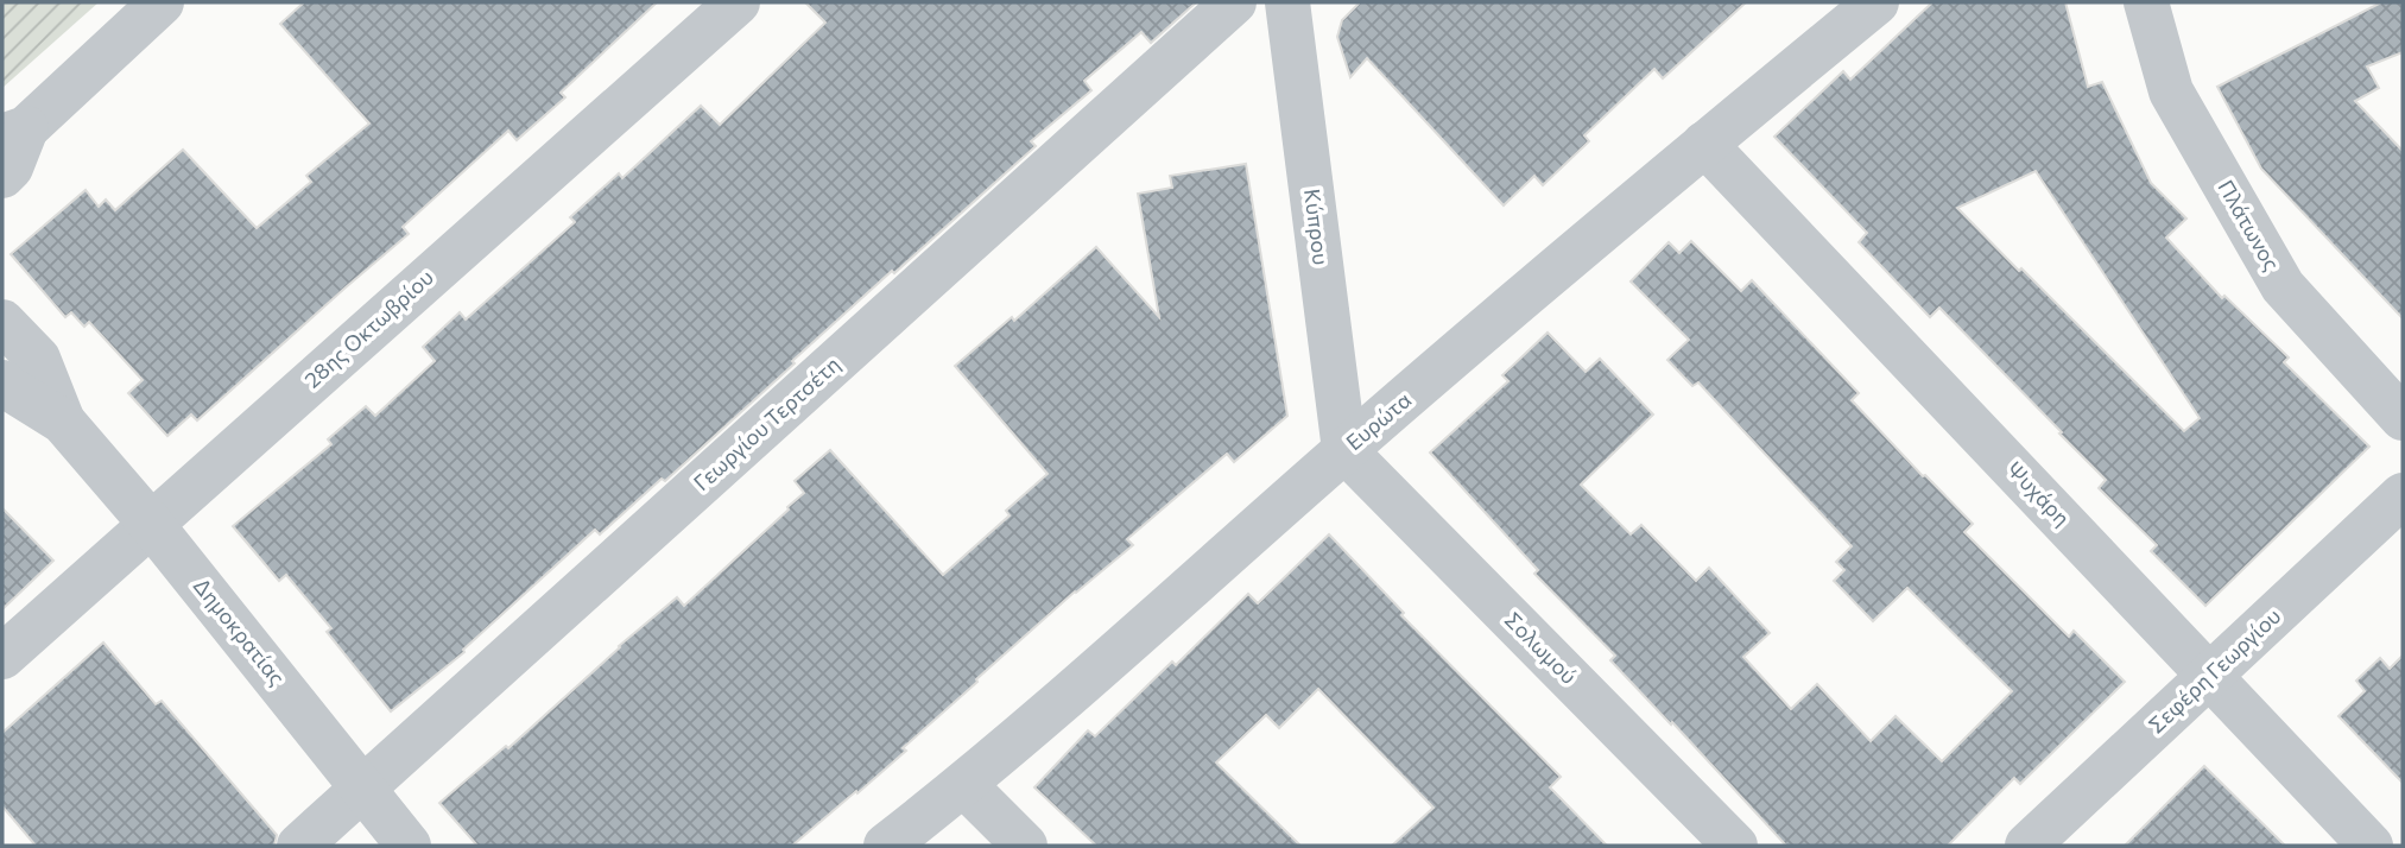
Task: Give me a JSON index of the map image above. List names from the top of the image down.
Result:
{
  "streets": {
    "street": [
      "Πλάτωνος",
      "Κύπρου",
      "28ης Οκτωβρίου",
      "Ευρώτα",
      "Γεωργίου Τερτσέτη",
      "Ψυχάρη",
      "Δημοκρατίας",
      "Σολωμού",
      "Σεφέρη Γεωργίου"
    ]
  },
  "crossings": [
    ["Κύπρου", "Ευρώτα"],
    ["Κύπρου", "Σολωμού"],
    ["28ης Οκτωβρίου", "Δημοκρατίας"],
    ["Ευρώτα", "Ψυχάρη"],
    ["Ευρώτα", "Σολωμού"],
    ["Γεωργίου Τερτσέτη", "Δημοκρατίας"],
    ["Ψυχάρη", "Σεφέρη Γεωργίου"]
  ]
}
